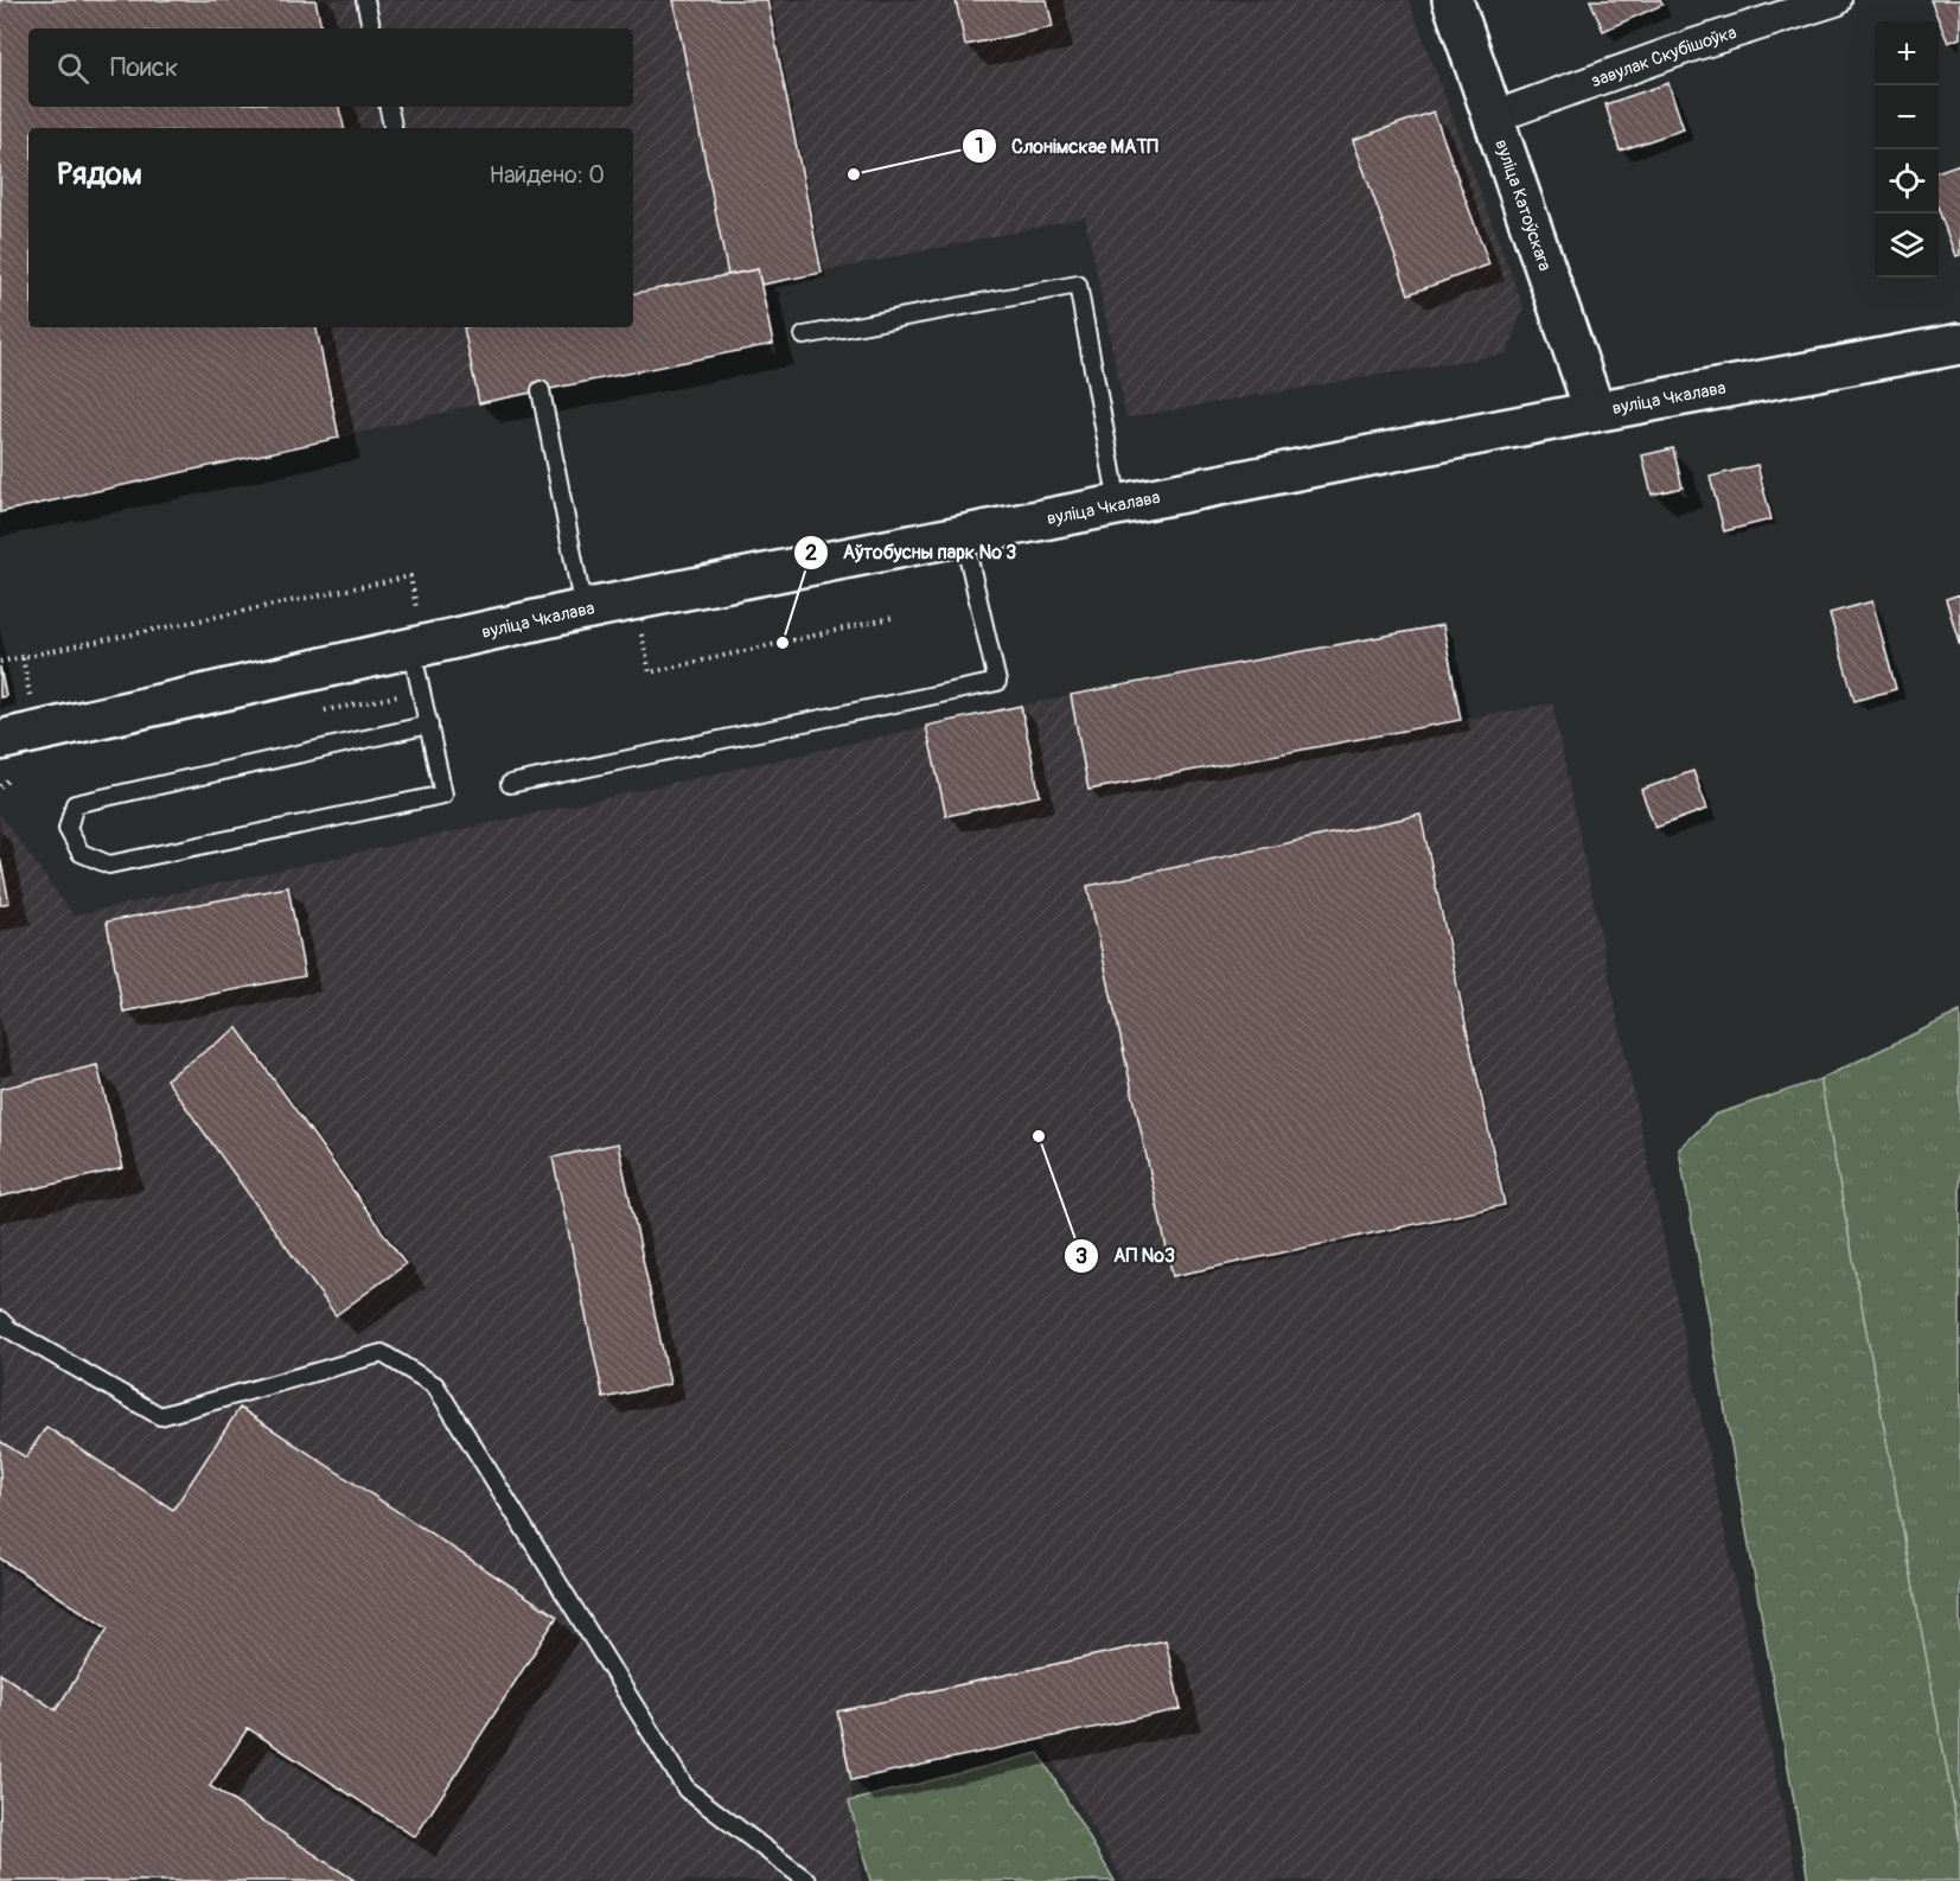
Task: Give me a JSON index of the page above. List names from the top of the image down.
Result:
{
  "streets": {
    "main road": ["вуліца Катоўскага", "вуліца Чкалава"],
    "street": ["завулак Скубішоўка"]
  },
  "crossings": [
    ["завулак Скубішоўка", "вуліца Катоўскага"],
    ["вуліца Катоўскага", "вуліца Чкалава"]
  ],
  "places": ["Слонімскае МАТП", "Аўтобусны парк № 3", "АП №3"],
  "page": {
    "map_buttons": ["+", "−"],
    "search": "Поиск",
    "heading": ["Рядом", "Найдено: 0"]
  }
}
